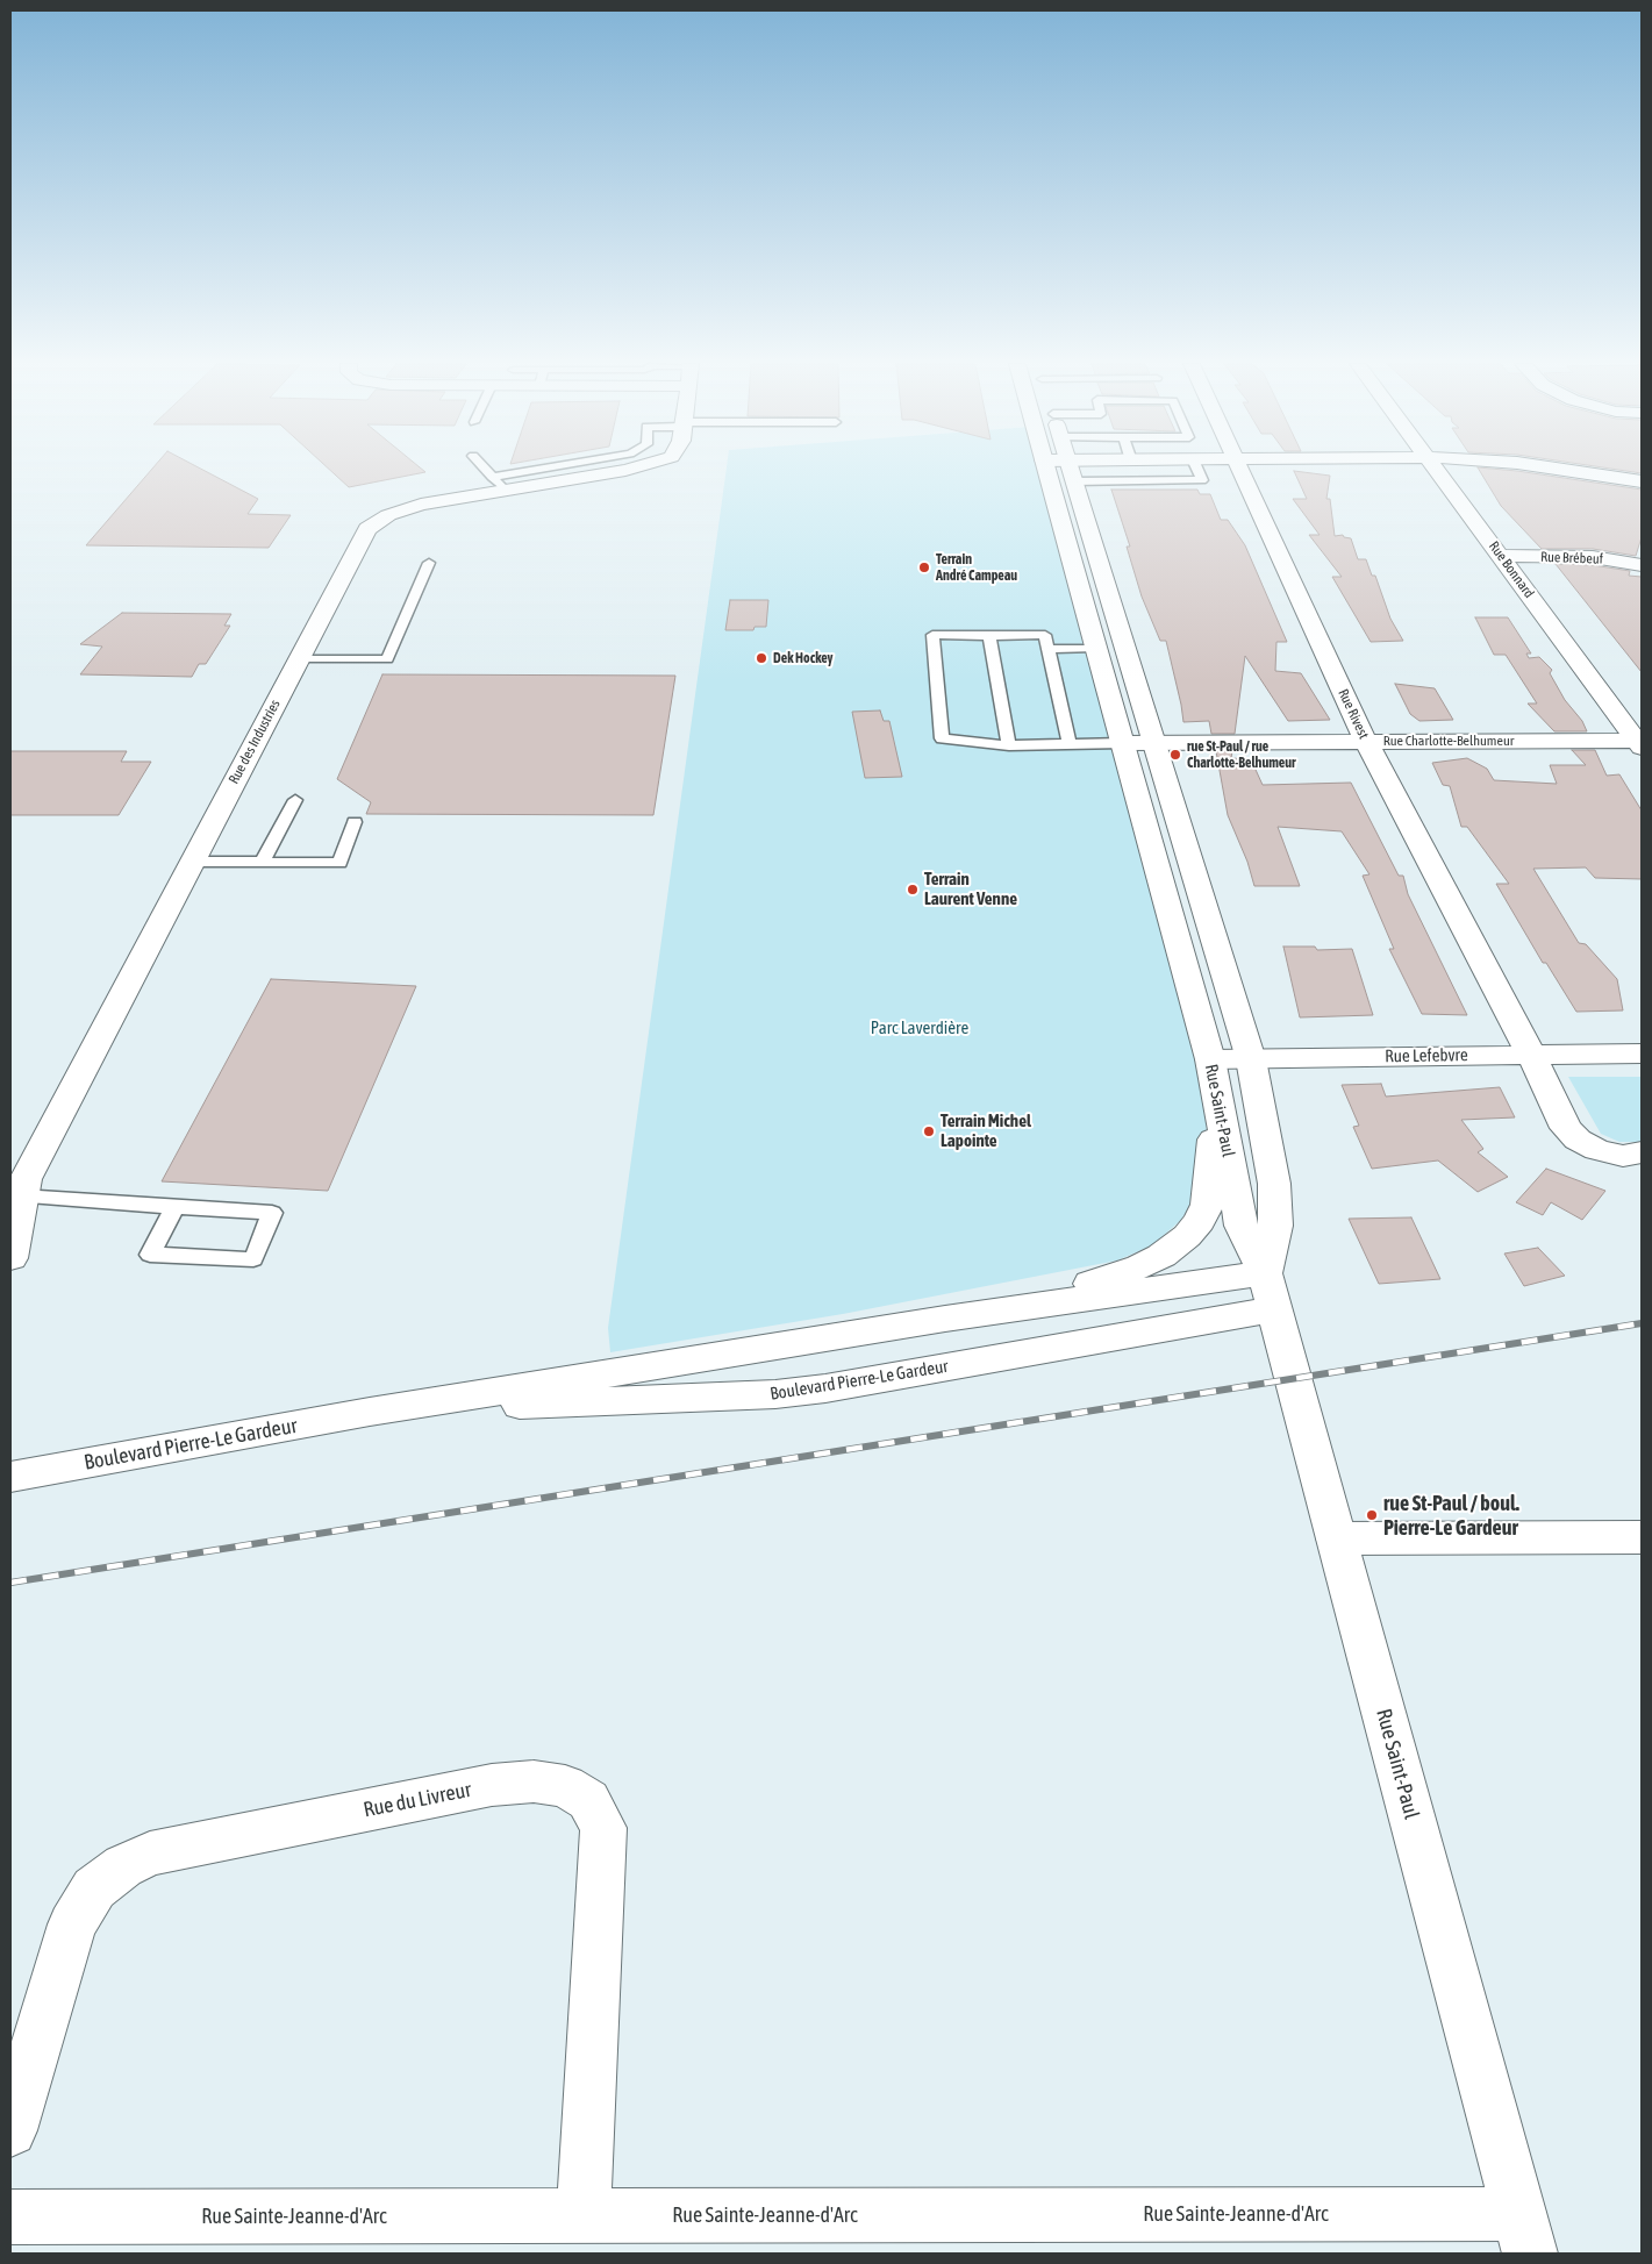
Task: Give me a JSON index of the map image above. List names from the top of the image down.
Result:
{
  "streets": {
    "street": [
      "Rue Brébeuf",
      "Rue Bonnard",
      "Rue Rivest",
      "Rue Charlotte-Belhumeur",
      "Rue des Industries",
      "Rue Lefebvre",
      "Rue Saint-Paul",
      "Boulevard Pierre-Le Gardeur",
      "Rue du Livreur",
      "Rue Sainte-Jeanne-d'Arc"
    ]
  },
  "crossings": [
    ["Rue Brébeuf", "Rue Bonnard"],
    ["Rue Bonnard", "Rue Charlotte-Belhumeur"],
    ["Rue Rivest", "Rue Charlotte-Belhumeur"],
    ["Rue Rivest", "Rue Lefebvre"],
    ["Rue Charlotte-Belhumeur", "Rue Saint-Paul"],
    ["Rue Lefebvre", "Rue Saint-Paul"],
    ["Rue Saint-Paul", "Boulevard Pierre-Le Gardeur"],
    ["Rue Saint-Paul", "Rue Sainte-Jeanne-d'Arc"],
    ["Rue du Livreur", "Rue Sainte-Jeanne-d'Arc"]
  ],
  "parks": ["Parc Laverdière"],
  "places": [
    "Terrain André Campeau",
    "Dek Hockey",
    "rue St-Paul / rue Charlotte-Belhumeur",
    "Terrain Laurent Venne",
    "Terrain Michel Lapointe",
    "rue St-Paul / boul. Pierre-Le Gardeur"
  ]
}
